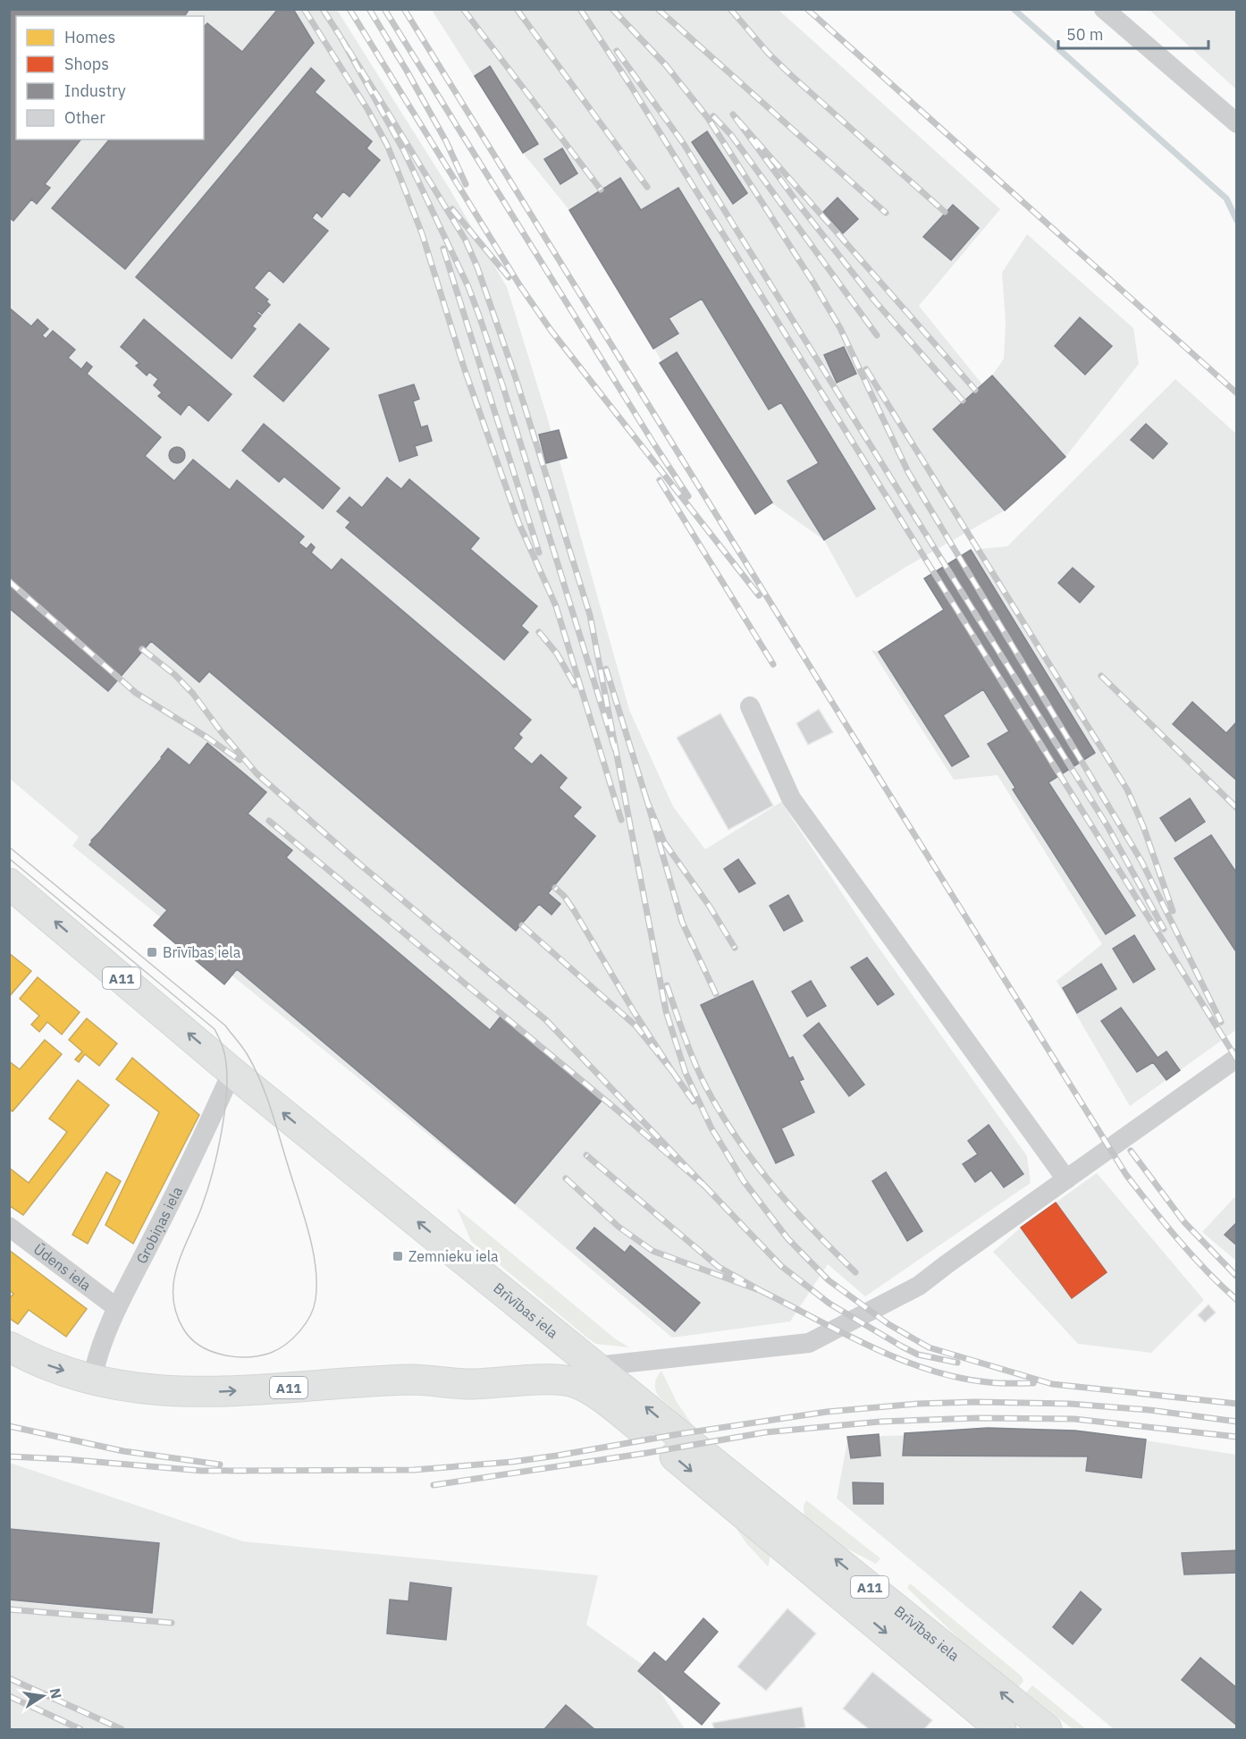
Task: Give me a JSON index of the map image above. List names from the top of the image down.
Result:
{
  "streets": {
    "highway": ["A11", "Brīvības iela"],
    "street": ["Grobiņas iela", "Ūdens iela"]
  },
  "crossings": [
    ["A11", "Grobiņas iela"],
    ["A11", "Brīvības iela"],
    ["Grobiņas iela", "Ūdens iela"],
    ["Grobiņas iela", "Brīvības iela"]
  ],
  "places": {
    "transit": ["Brīvības iela", "Zemnieku iela"]
  },
  "legend": [
    "Homes",
    "Shops",
    "Industry",
    "Other"
  ],
  "scale_bar": "50 m",
  "north": "right"
}
